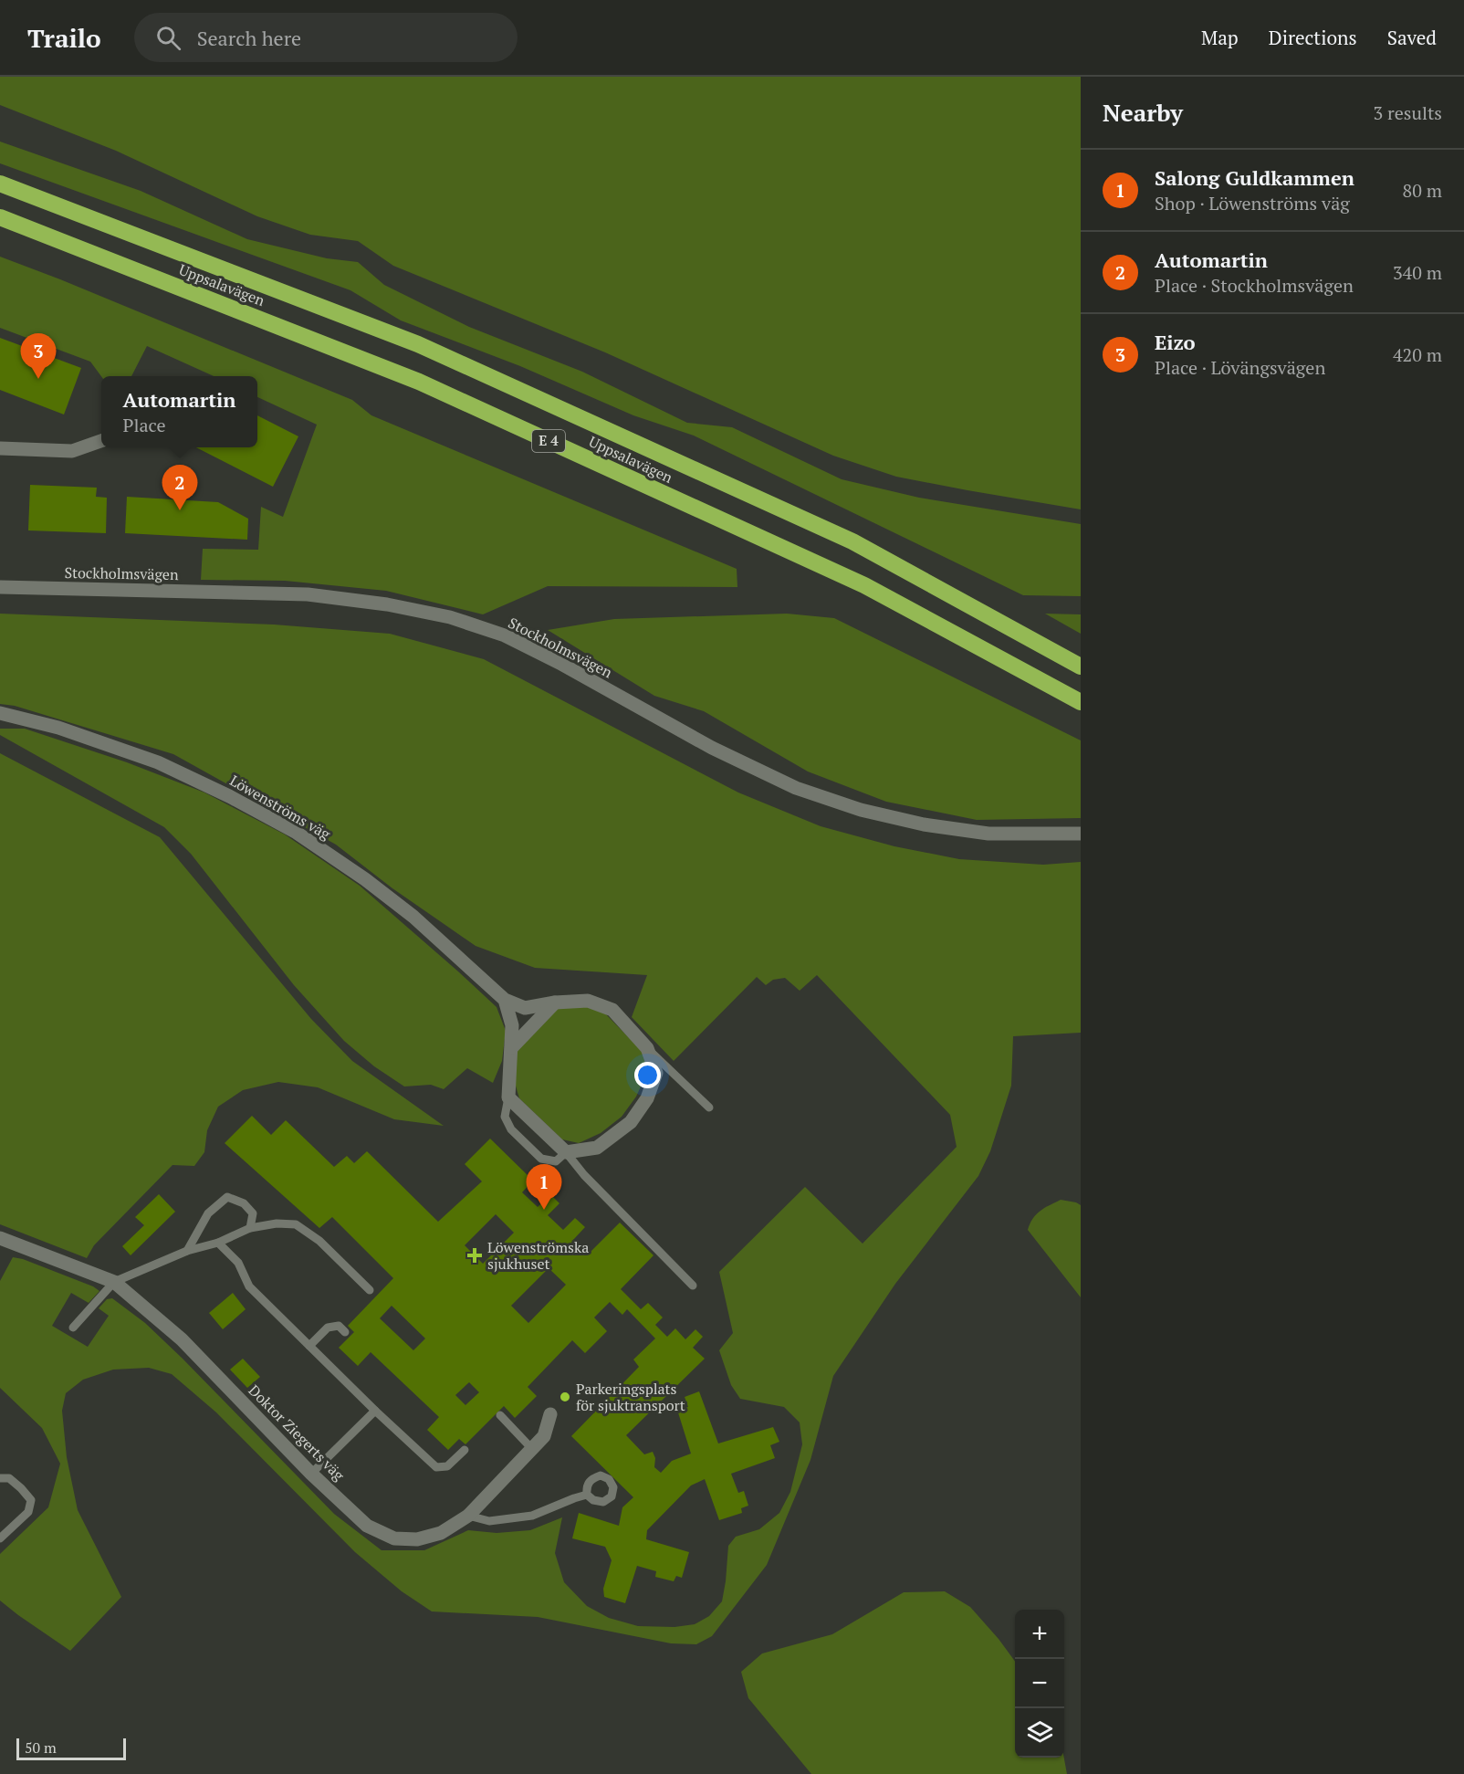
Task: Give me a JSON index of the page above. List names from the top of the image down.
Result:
{
  "streets": {
    "highway": ["Uppsalavägen", "E 4"],
    "street": ["Stockholmsvägen", "Löwenströms väg", "Doktor Ziegerts väg"]
  },
  "places": {
    "health": ["Löwenströmska sjukhuset"],
    "other": ["Parkeringsplats för sjuktransport"]
  },
  "scale_bar": "50 m",
  "page": {
    "header": "Trailo",
    "search": "Search here",
    "nav": ["Map", "Directions", "Saved"],
    "heading": ["Nearby", "3 results"],
    "list": [
      {
        "mark": "1",
        "name": "Salong Guldkammen",
        "note": "Shop · Löwenströms väg",
        "value": "80 m"
      },
      {
        "mark": "2",
        "name": "Automartin",
        "note": "Place · Stockholmsvägen",
        "value": "340 m"
      },
      {
        "mark": "3",
        "name": "Eizo",
        "note": "Place · Lövängsvägen",
        "value": "420 m"
      }
    ],
    "pins": ["3", "2", "1"],
    "popup": ["Automartin", "Place"],
    "map_buttons": ["+", "−"],
    "scale": "50 m"
  }
}
